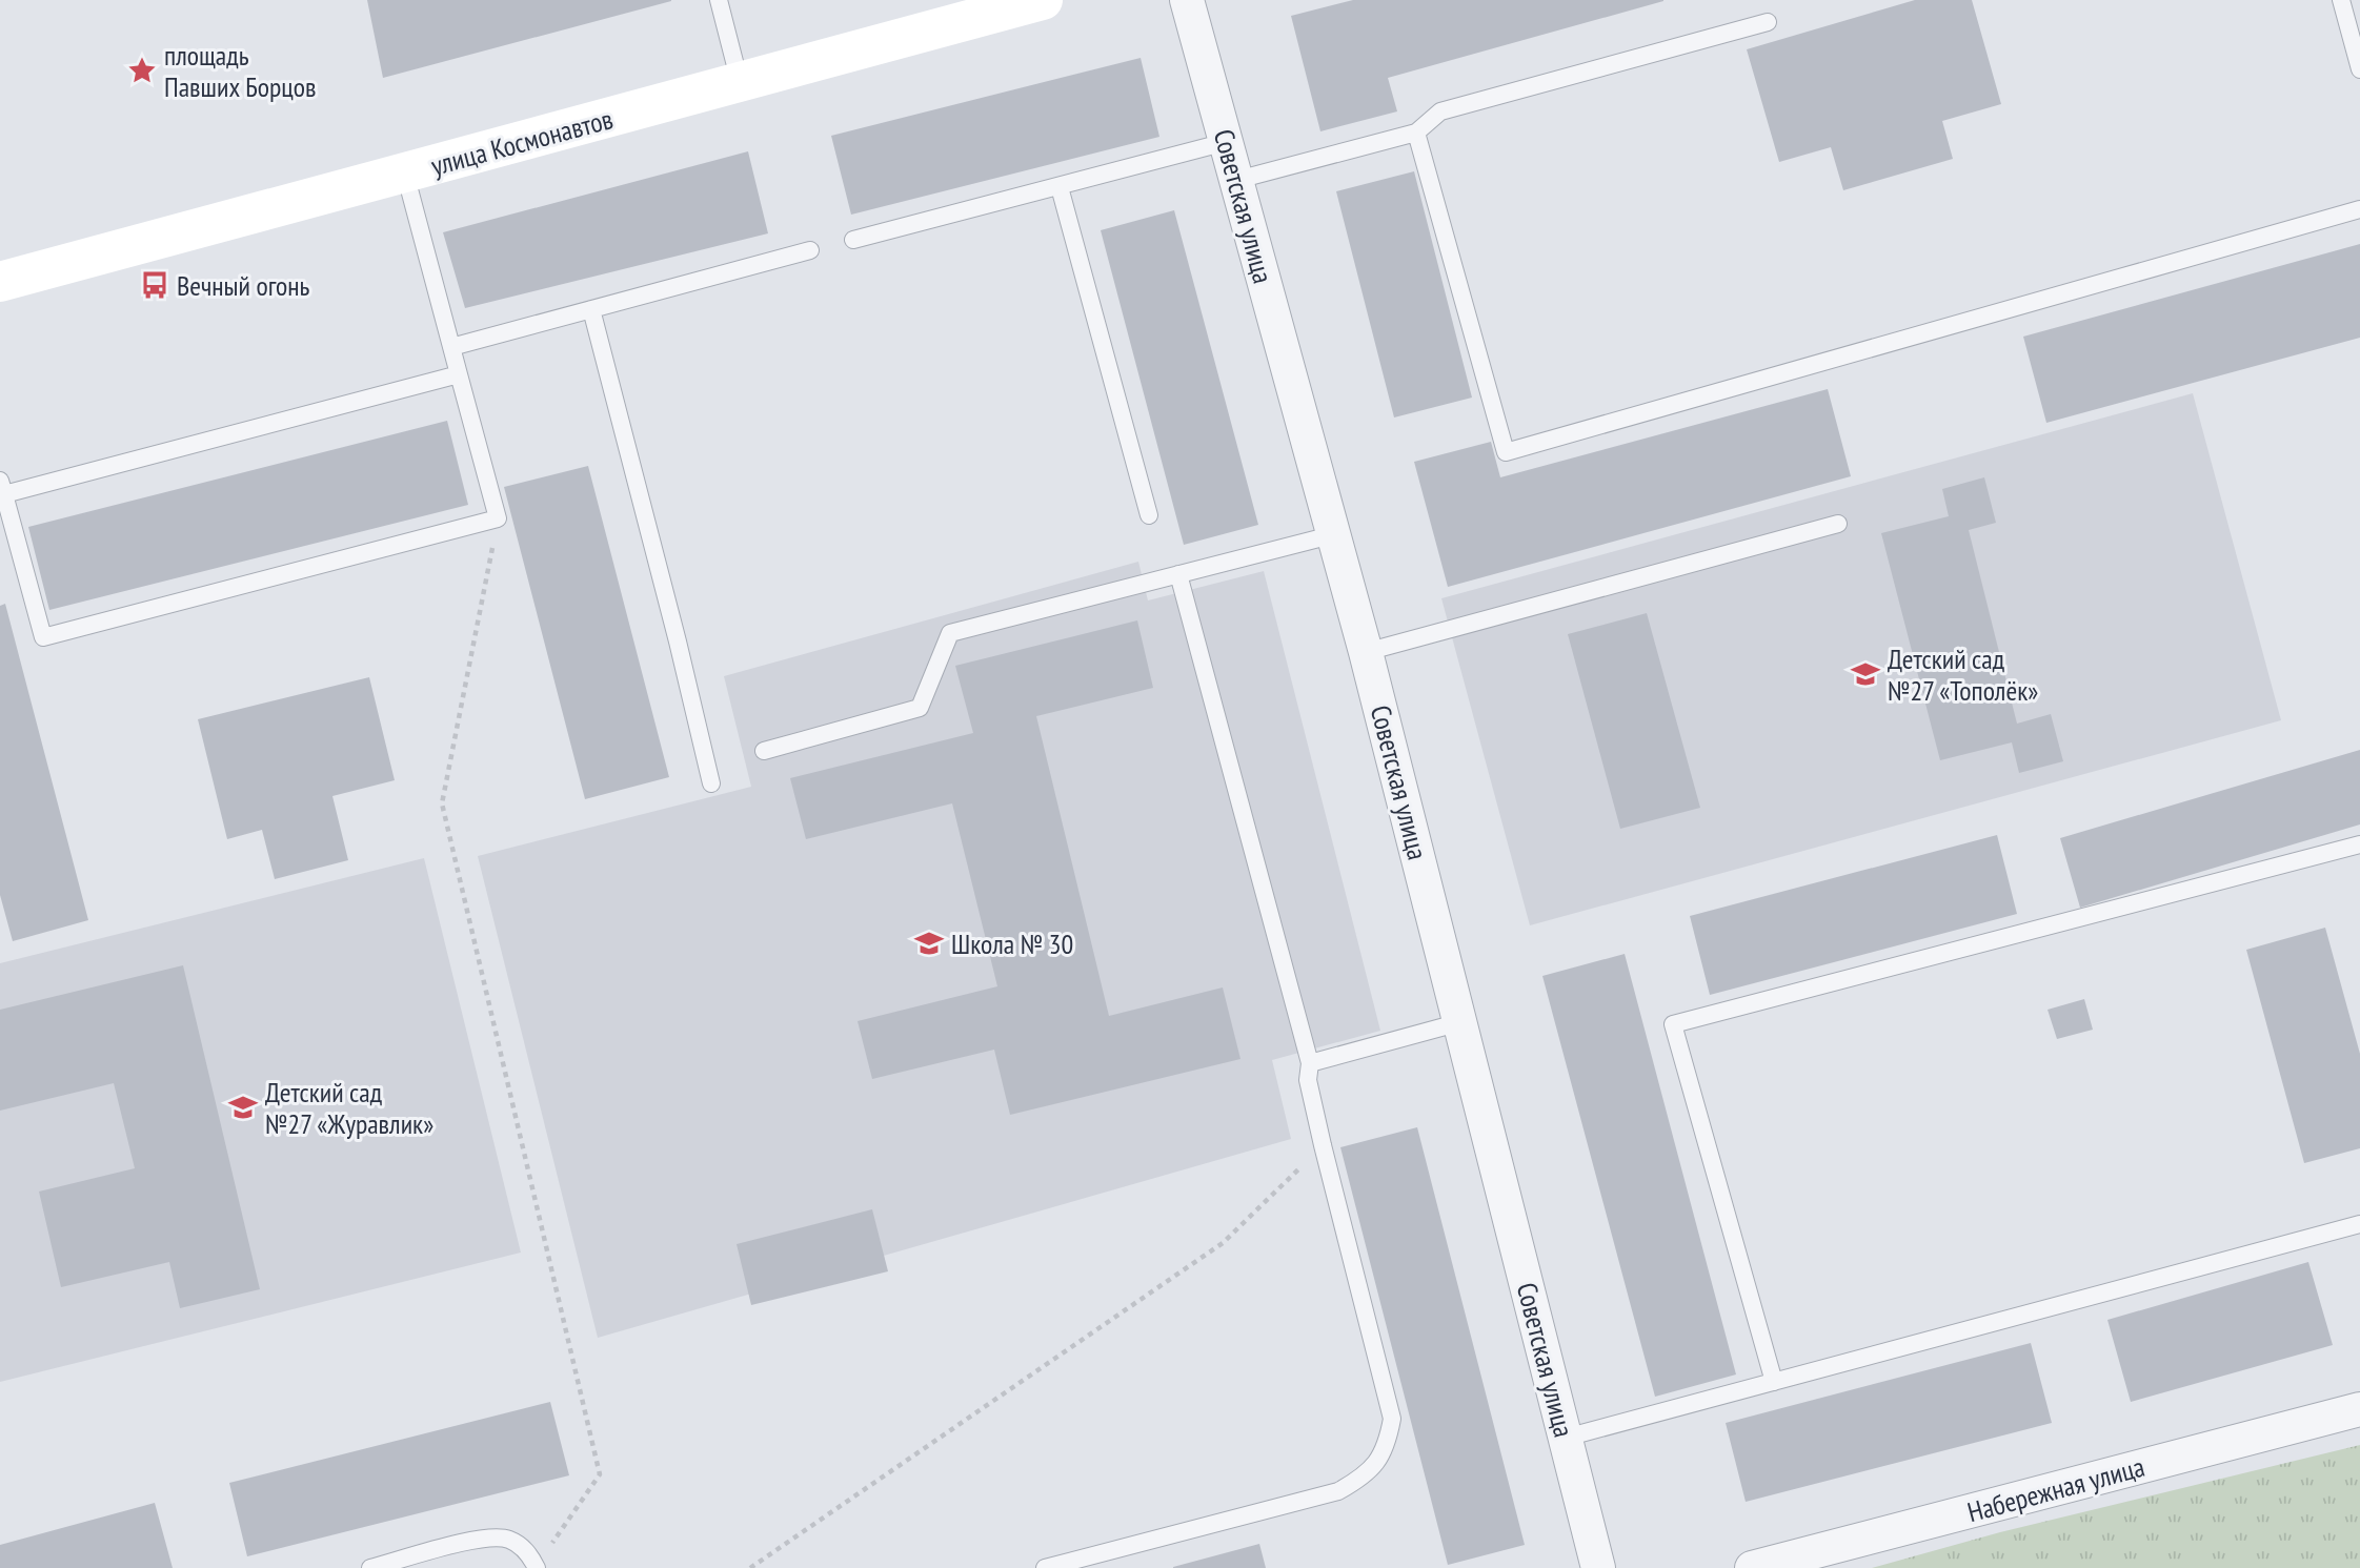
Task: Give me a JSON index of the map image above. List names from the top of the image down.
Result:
{
  "streets": {
    "street": ["улица Космонавтов", "Советская улица", "Набережная улица"]
  },
  "places": {
    "place": ["площадь Павших Борцов"],
    "bus stop": ["Вечный огонь"],
    "school or university": ["Детский сад №27 «Тополёк»", "Школа № 30", "Детский сад №27 «Журавлик»"]
  }
}
